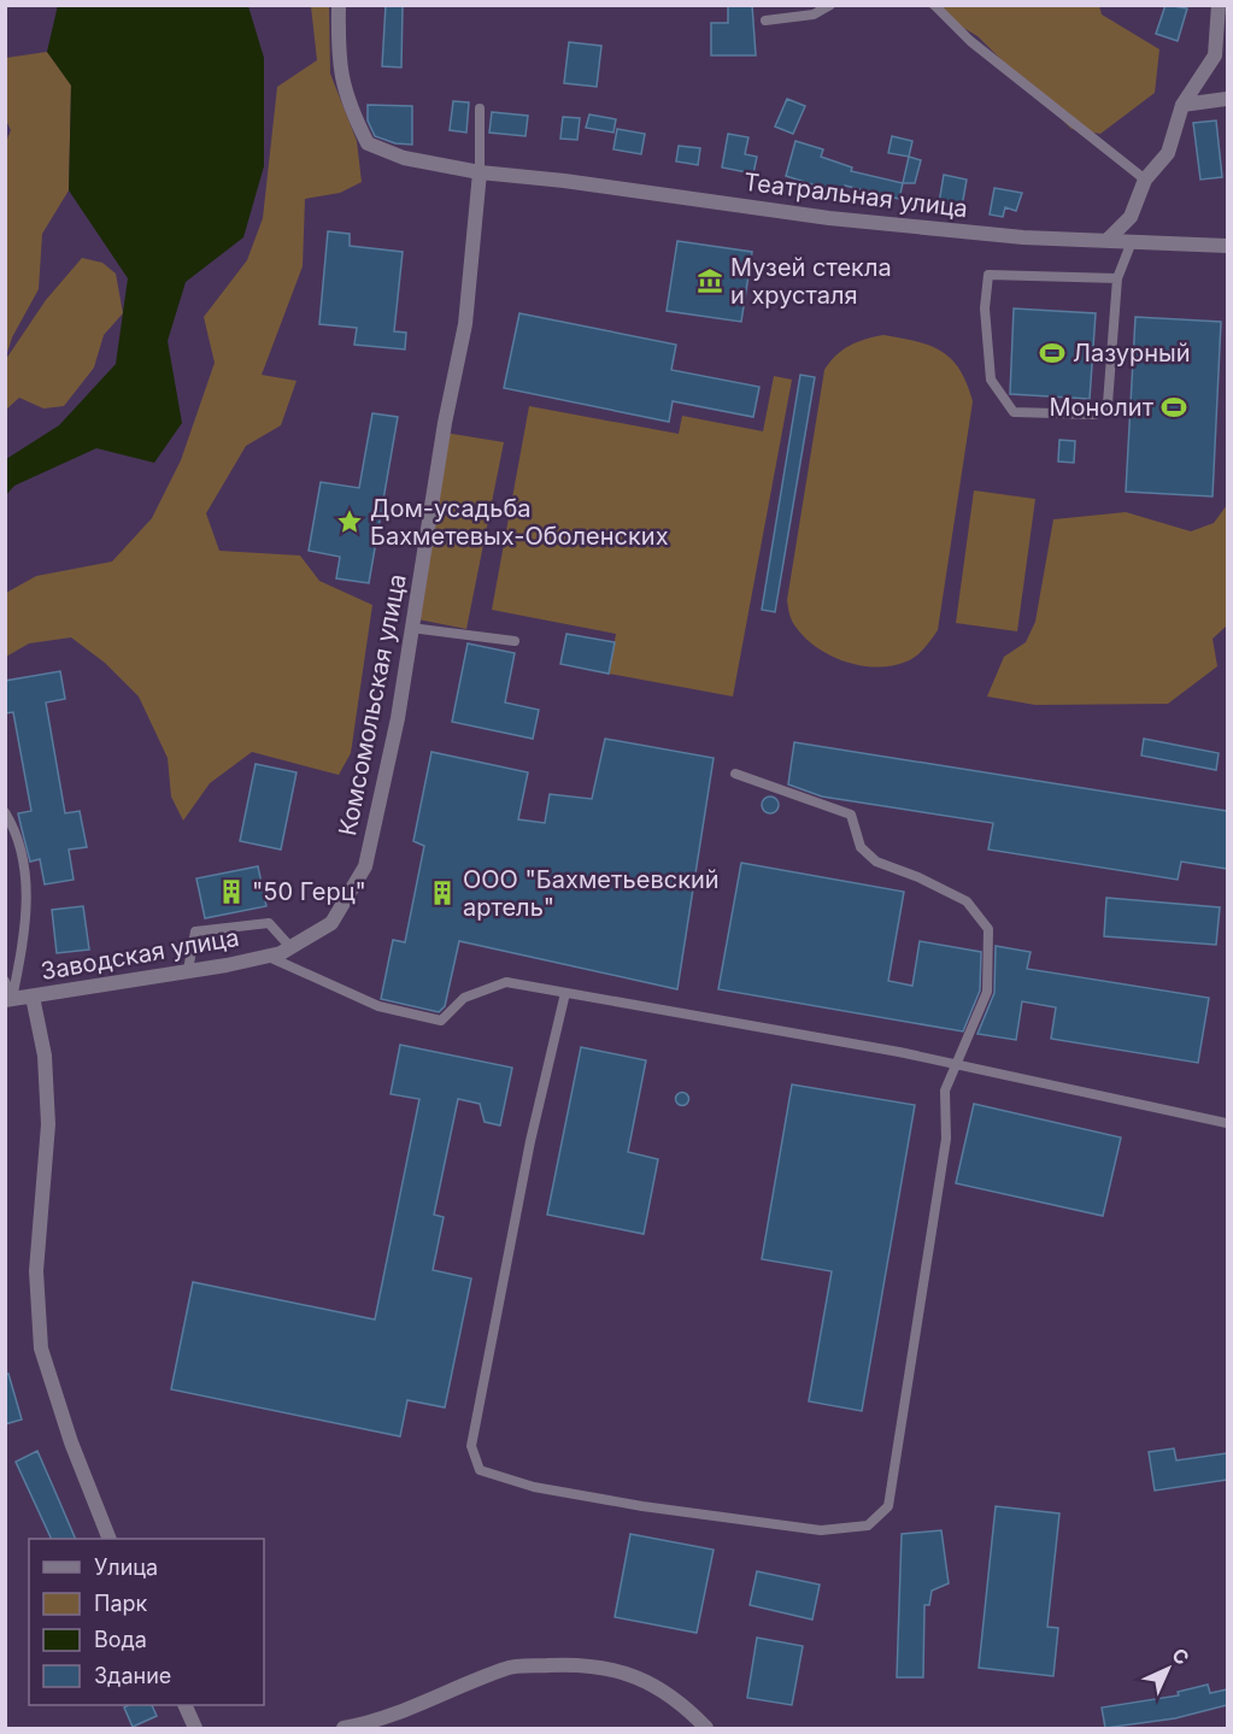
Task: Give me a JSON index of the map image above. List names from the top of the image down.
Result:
{
  "streets": {
    "street": ["Театральная улица", "Комсомольская улица", "Заводская улица"]
  },
  "crossings": [
    ["Театральная улица", "Комсомольская улица"],
    ["Комсомольская улица", "Заводская улица"]
  ],
  "places": {
    "museum": ["Музей стекла и хрусталя"],
    "sports": ["Лазурный", "Монолит"],
    "place": ["Дом-усадьба Бахметевых-Оболенских"],
    "building": ["\"50 Герц\"", "ООО \"Бахметьевский артель\""]
  },
  "legend": [
    "Улица",
    "Парк",
    "Вода",
    "Здание"
  ],
  "north": "top right"
}
